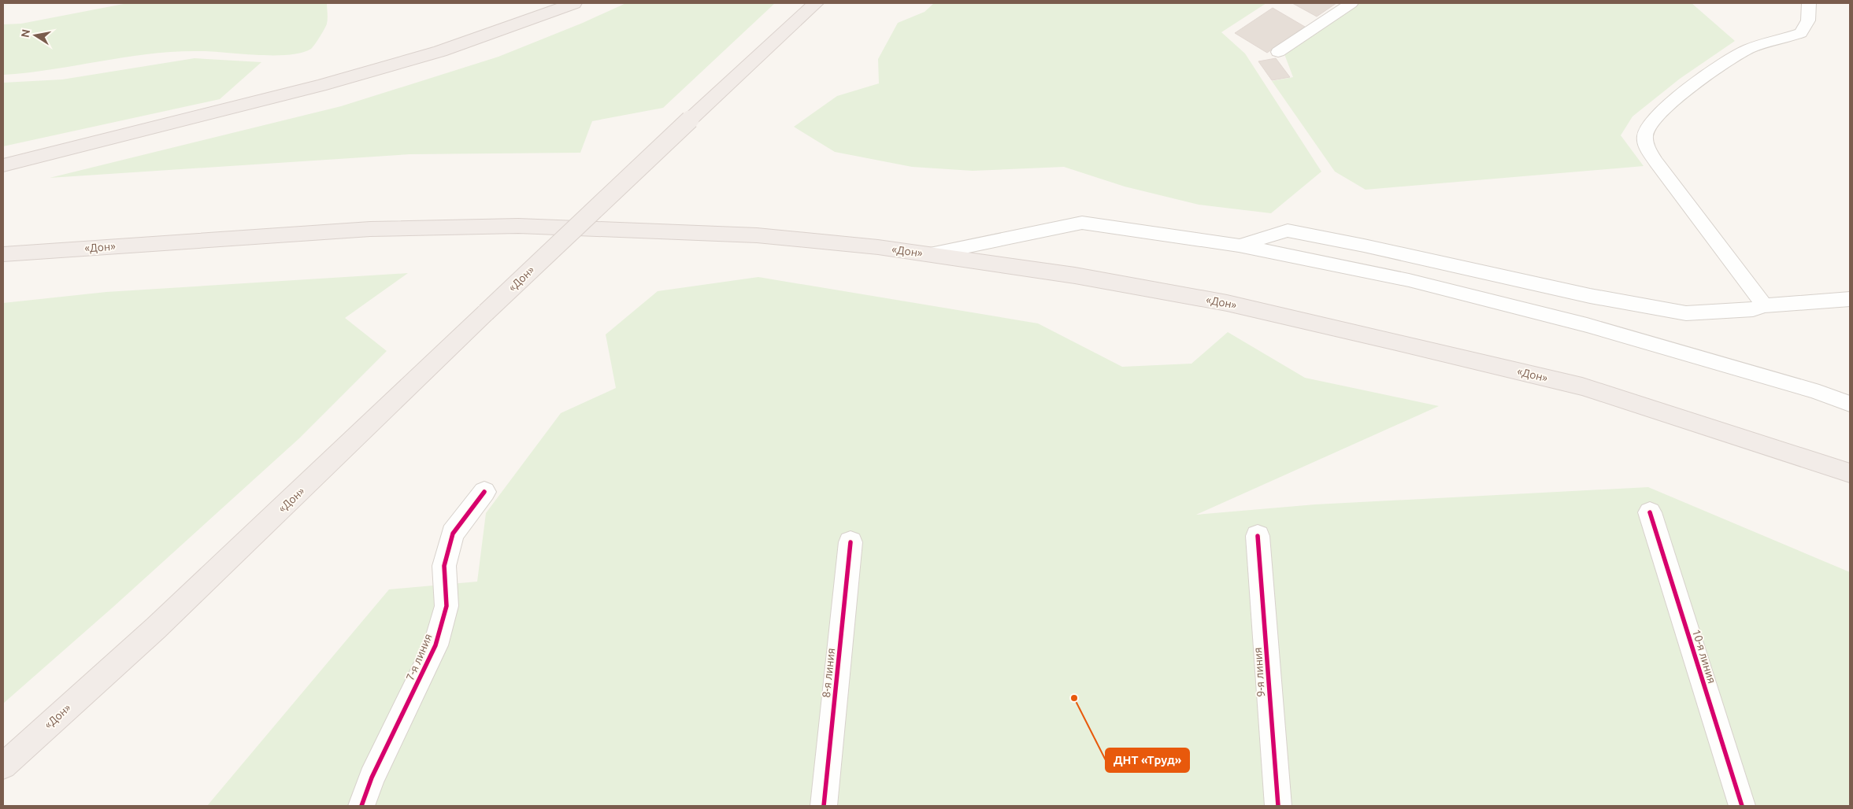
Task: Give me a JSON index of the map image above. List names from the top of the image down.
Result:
{
  "streets": {
    "highway": ["«Дон»"],
    "street": [
      "10-я линия",
      "7-я линия",
      "9-я линия",
      "8-я линия"
    ]
  },
  "places": ["ДНТ «Труд»"],
  "north": "left"
}
